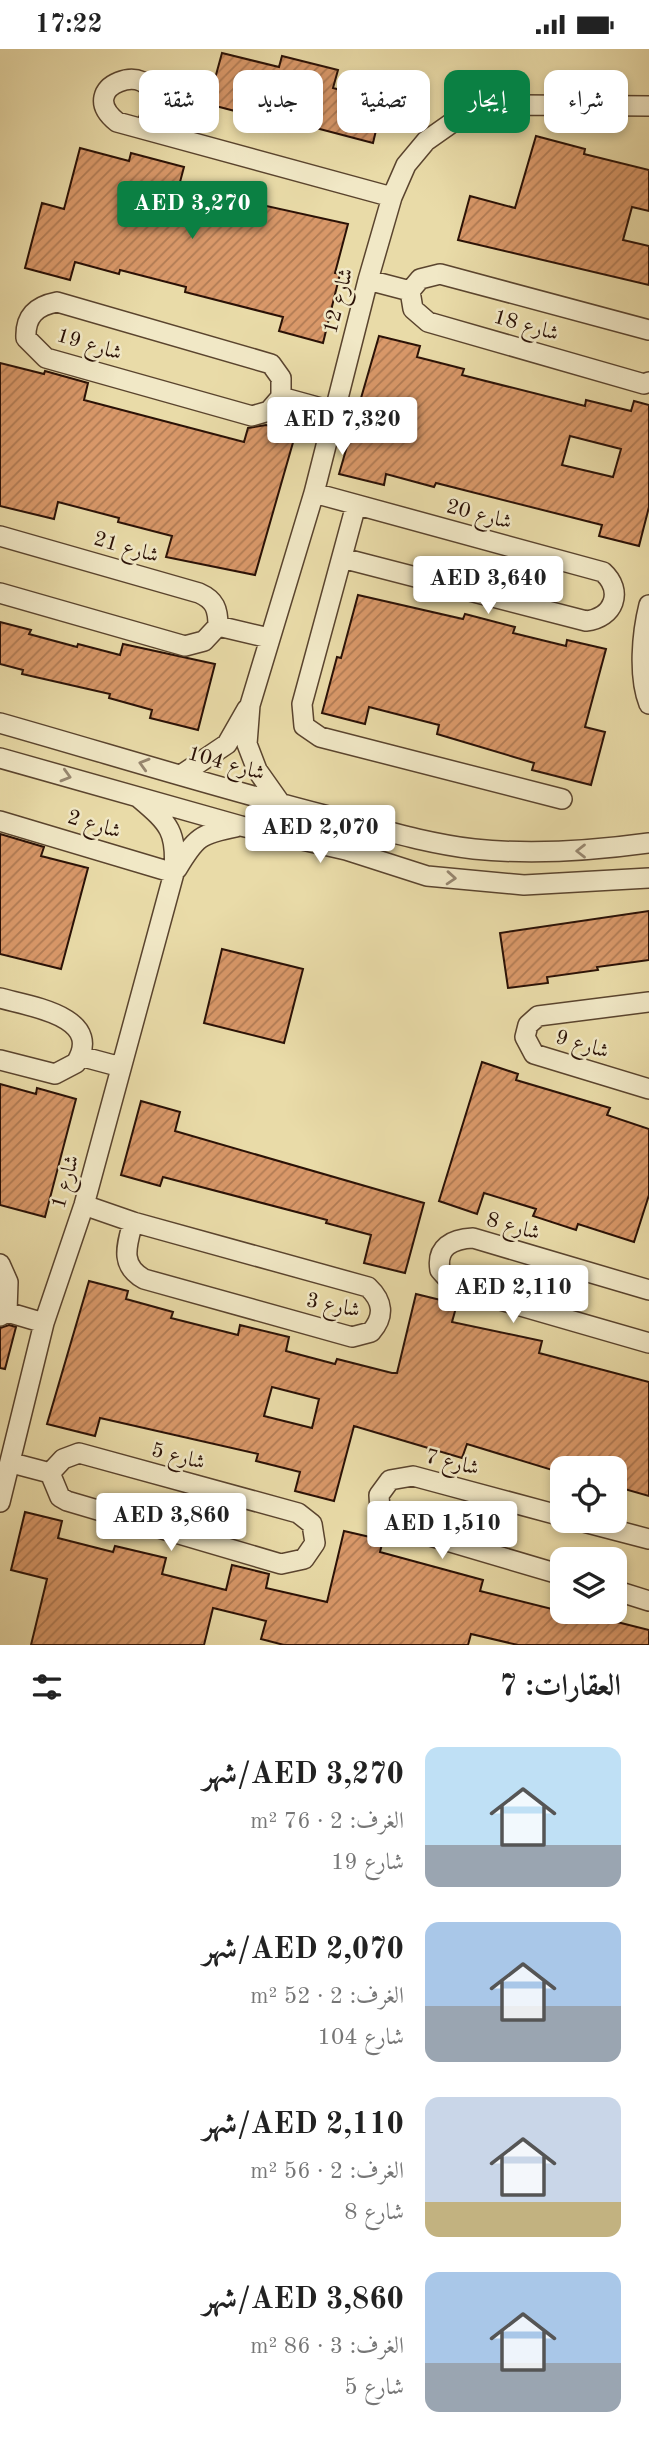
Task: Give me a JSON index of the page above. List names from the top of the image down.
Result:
{
  "streets": {
    "street": [
      "شارع 12",
      "شارع 18",
      "شارع 19",
      "شارع 20",
      "شارع 21",
      "شارع 104",
      "شارع 2",
      "شارع 9",
      "شارع 1",
      "شارع 8",
      "شارع 3",
      "شارع 5",
      "شارع 7"
    ]
  },
  "crossings": [
    ["شارع 12", "شارع 20"],
    ["شارع 12", "شارع 104"],
    ["شارع 2", "شارع 1"],
    ["شارع 1", "شارع 3"]
  ],
  "page": {
    "status": "17:22",
    "chip": [
      "شراء",
      "إيجار",
      "تصفية",
      "جديد",
      "شقة"
    ],
    "price": [
      "AED 3,270",
      "AED 7,320",
      "AED 3,640",
      "AED 2,070",
      "AED 2,110",
      "AED 3,860",
      "AED 1,510"
    ],
    "heading": "العقارات: 7",
    "list": [
      {
        "name": "AED 3,270/شهر",
        "note": "الغرف: 2 · 76 m² · شارع 19"
      },
      {
        "name": "AED 2,070/شهر",
        "note": "الغرف: 2 · 52 m² · شارع 104"
      },
      {
        "name": "AED 2,110/شهر",
        "note": "الغرف: 2 · 56 m² · شارع 8"
      },
      {
        "name": "AED 3,860/شهر",
        "note": "الغرف: 3 · 86 m² · شارع 5"
      }
    ]
  }
}
